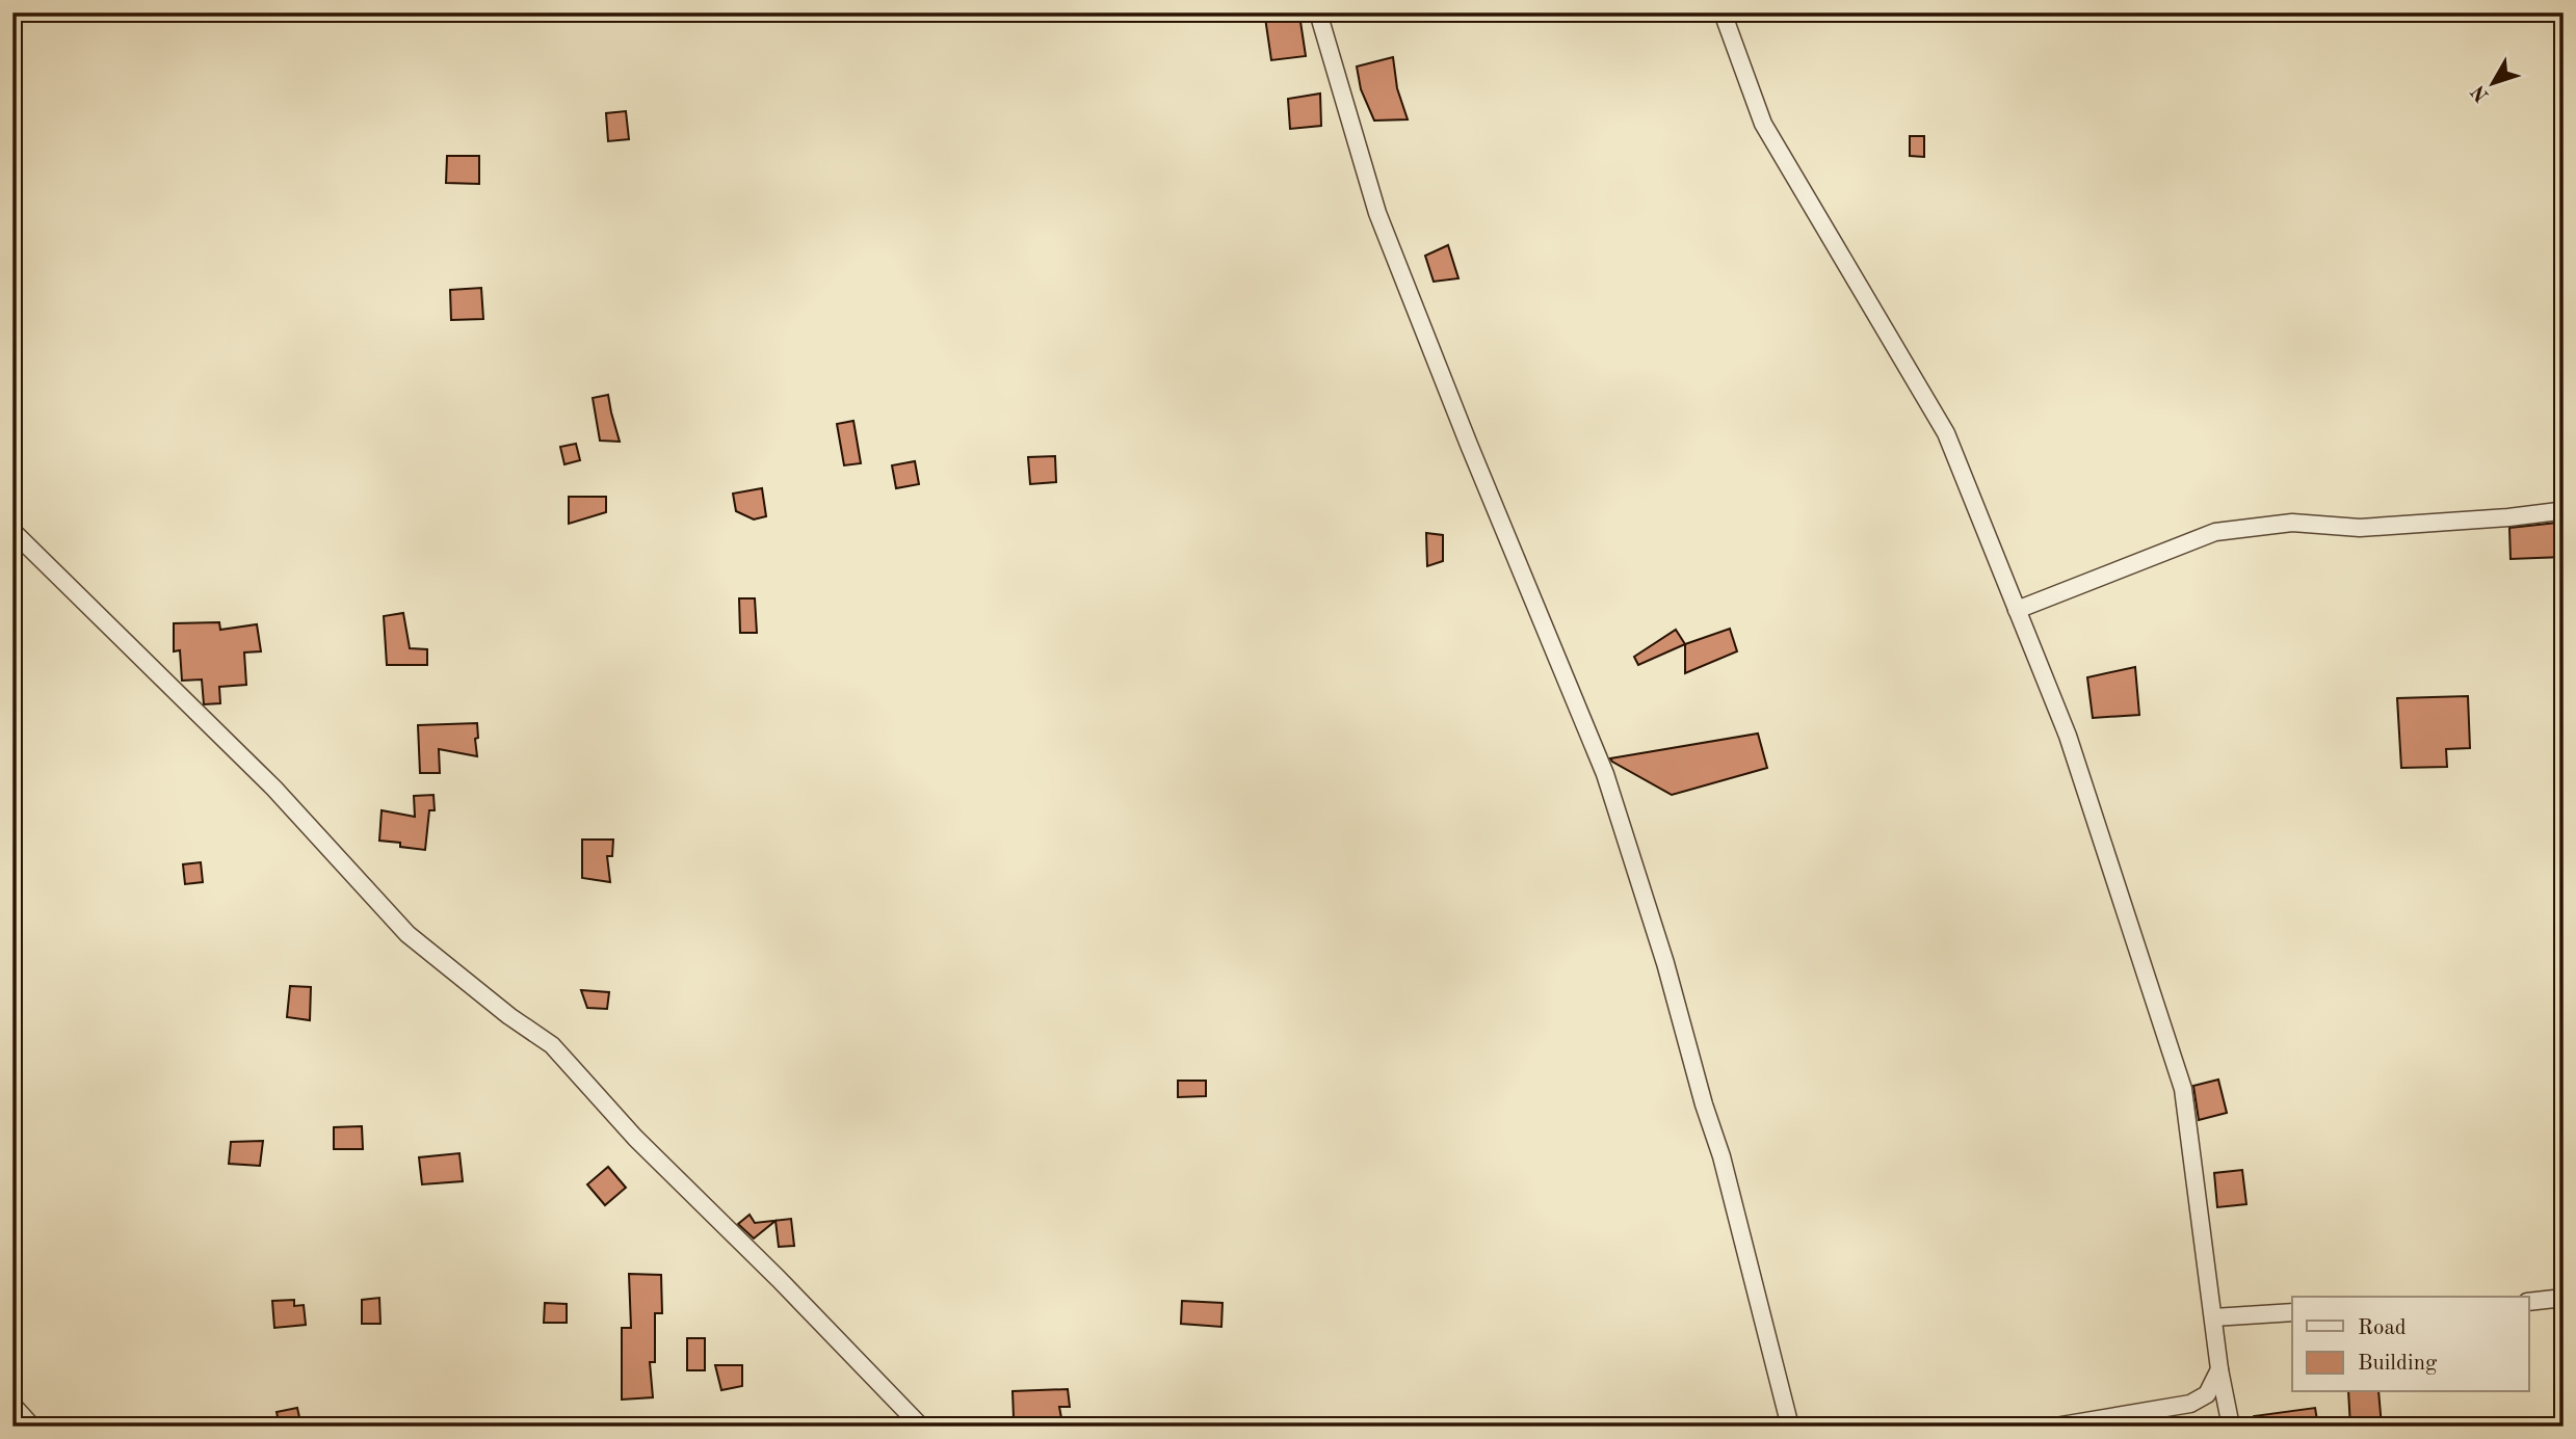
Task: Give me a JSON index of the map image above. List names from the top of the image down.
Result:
{
  "legend": ["Road", "Building"],
  "north": "bottom left"
}
